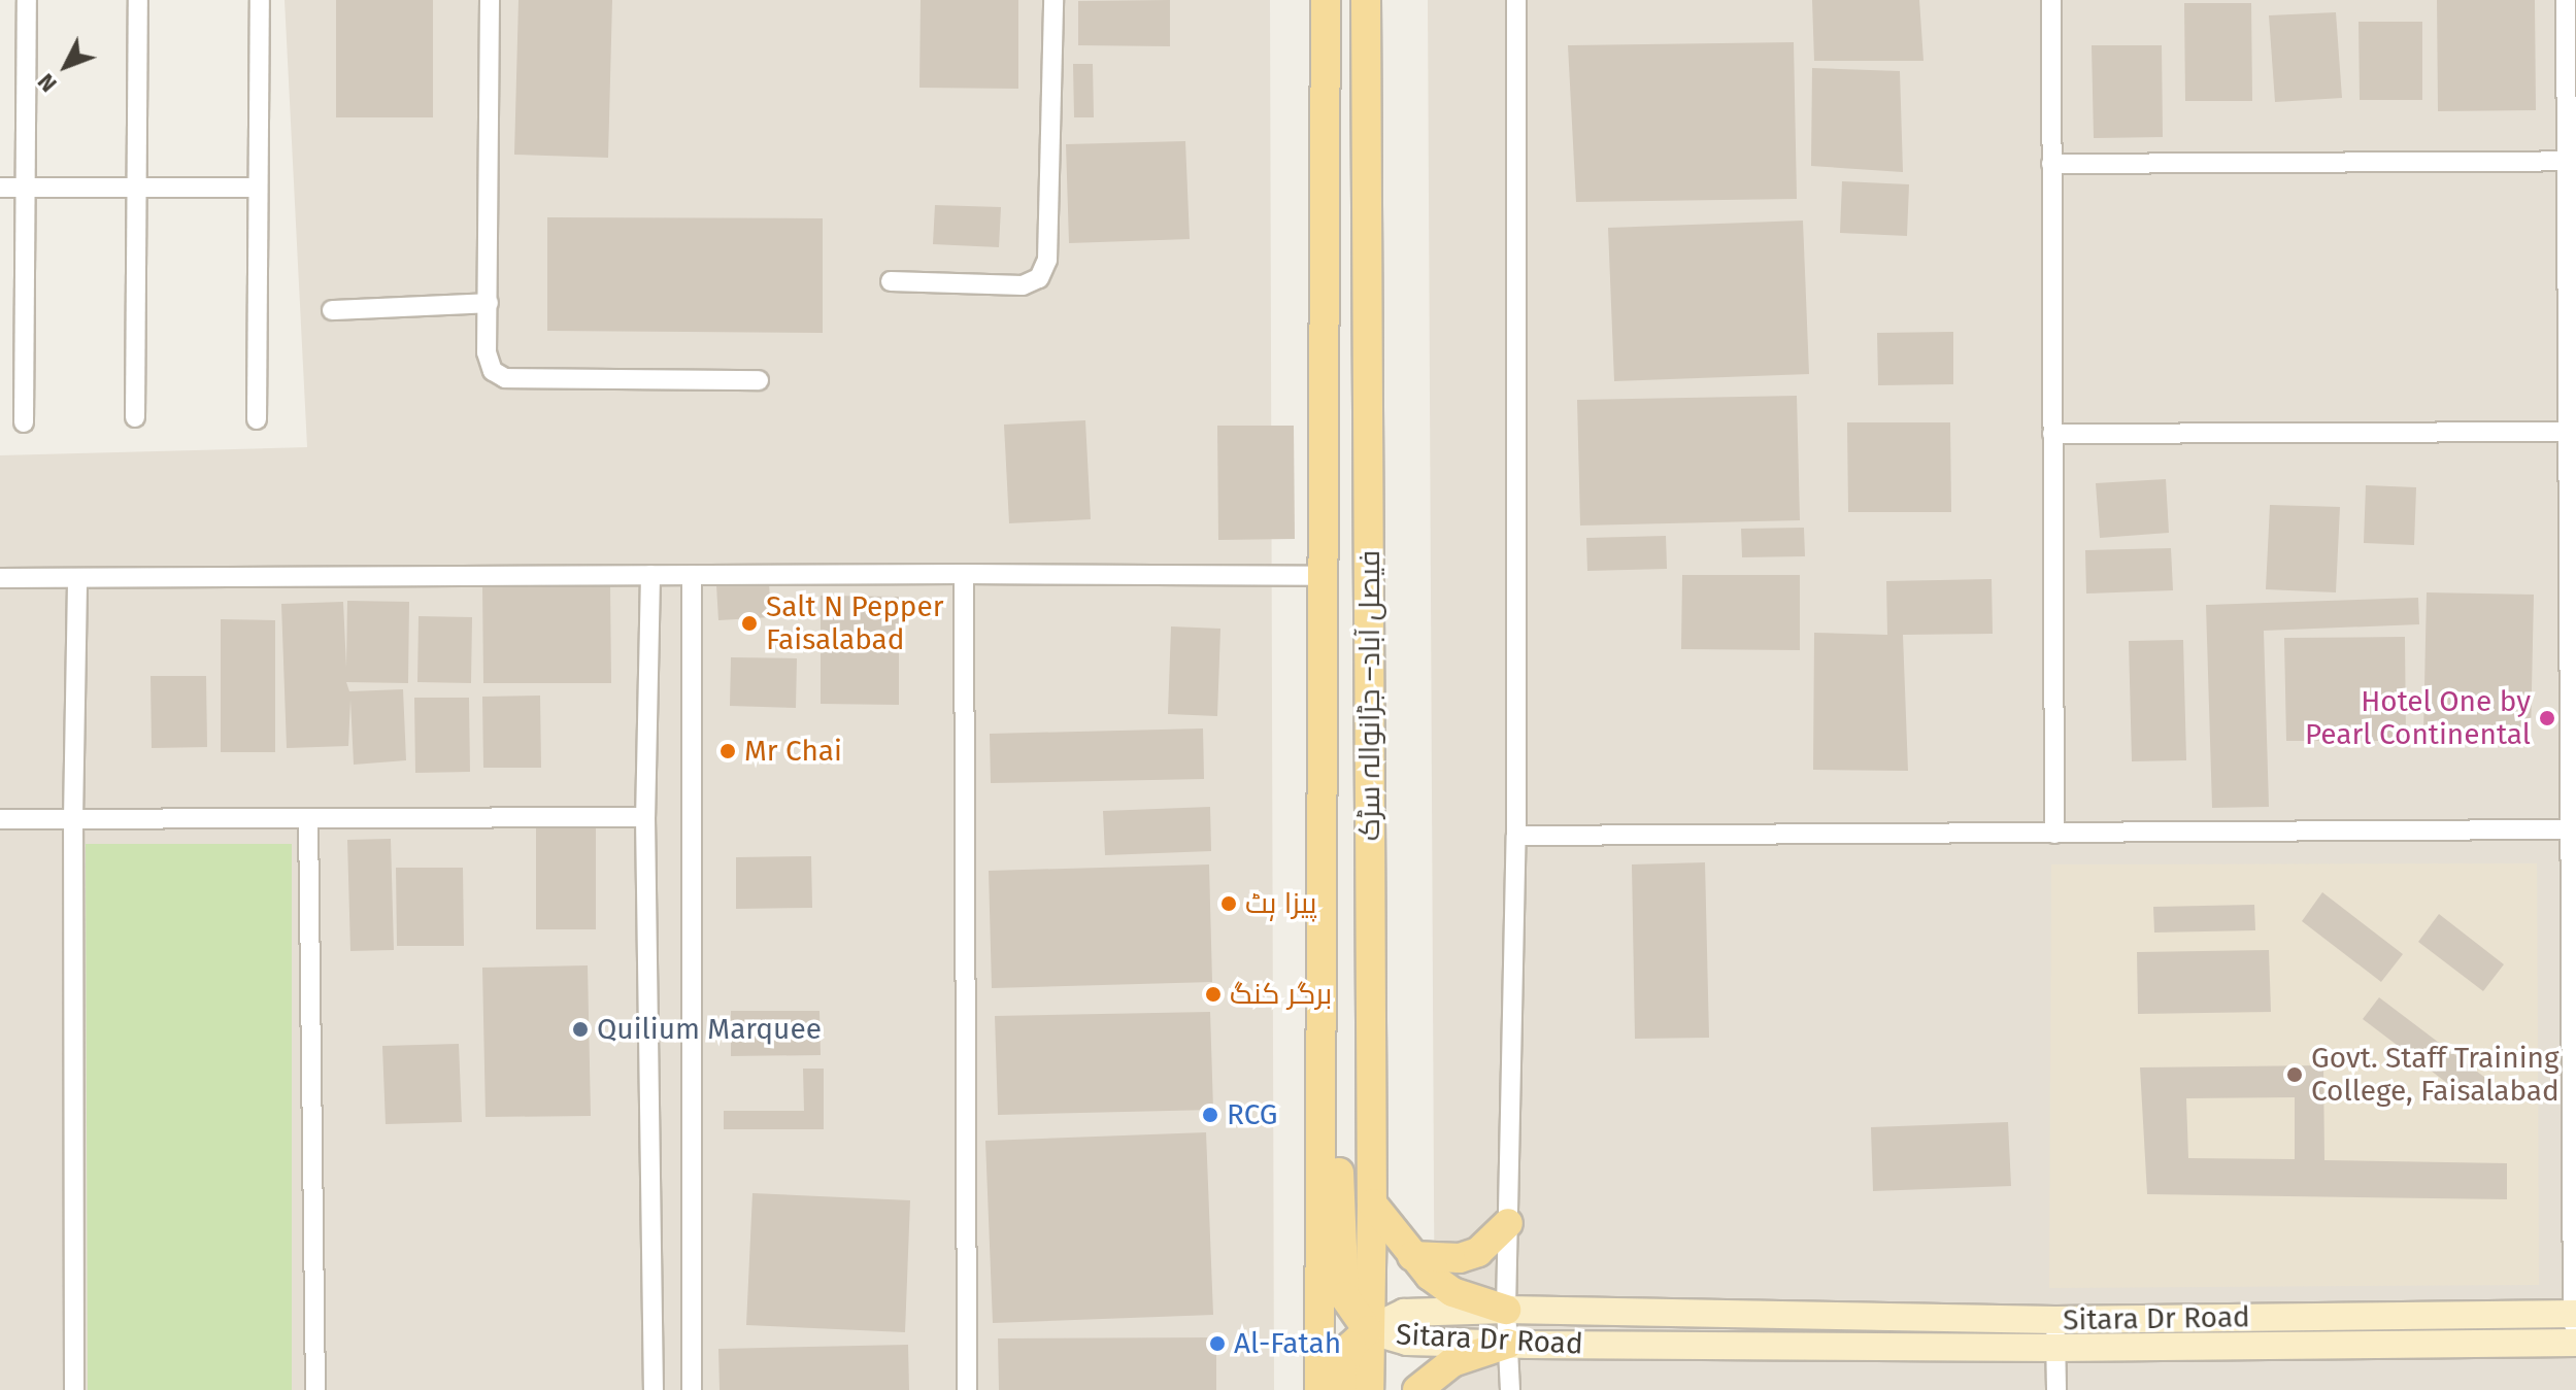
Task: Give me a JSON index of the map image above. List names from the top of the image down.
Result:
{
  "streets": {
    "main road": ["فیصل آباد– جڑانوالہ سڑک"],
    "street": ["Sitara Dr Road"]
  },
  "crossings": [
    ["فیصل آباد– جڑانوالہ سڑک", "Sitara Dr Road"]
  ],
  "places": [
    "Salt N Pepper Faisalabad",
    "Hotel One by Pearl Continental",
    "Mr Chai",
    "پیزا ہٹ",
    "برگر کنگ",
    "Quilium Marquee",
    "Govt. Staff Training College, Faisalabad",
    "RCG",
    "Al-Fatah"
  ],
  "north": "bottom left"
}
